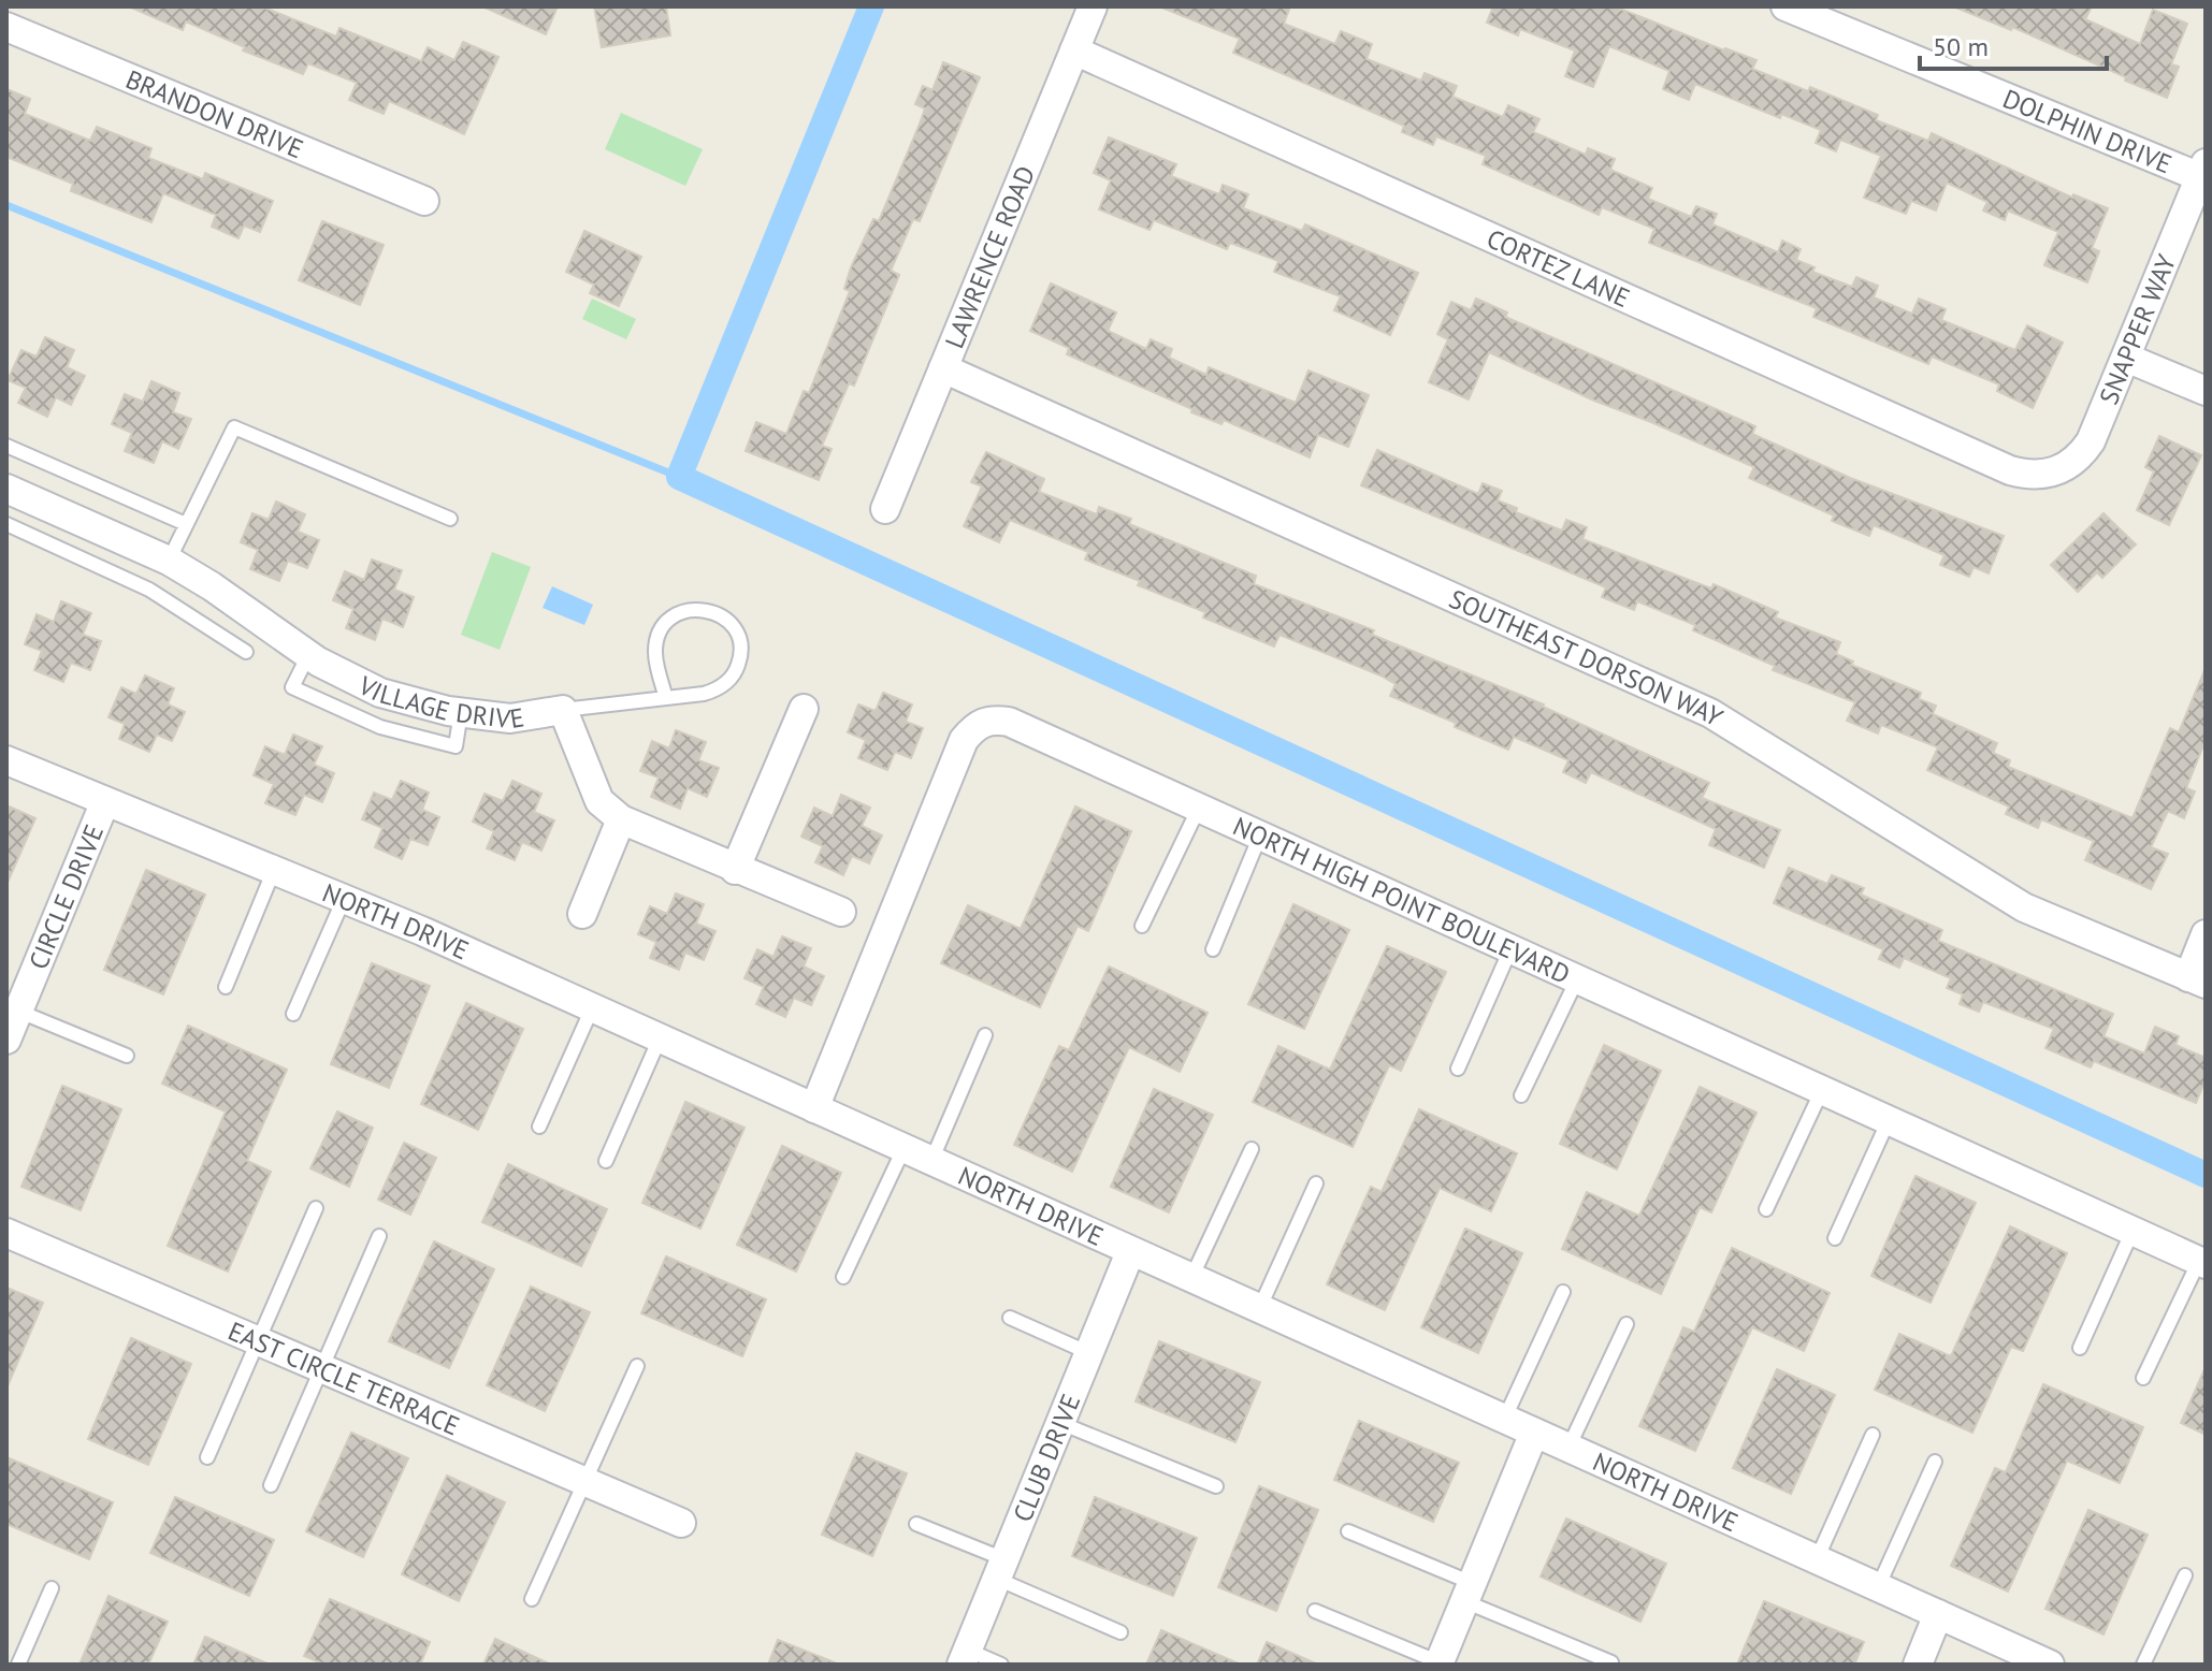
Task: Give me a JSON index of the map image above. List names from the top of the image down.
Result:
{
  "streets": {
    "street": [
      "BRANDON DRIVE",
      "DOLPHIN DRIVE",
      "LAWRENCE ROAD",
      "CORTEZ LANE",
      "SNAPPER WAY",
      "SOUTHEAST DORSON WAY",
      "VILLAGE DRIVE",
      "CIRCLE DRIVE",
      "NORTH HIGH POINT BOULEVARD",
      "NORTH DRIVE",
      "EAST CIRCLE TERRACE",
      "CLUB DRIVE"
    ]
  },
  "crossings": [
    ["DOLPHIN DRIVE", "SNAPPER WAY"],
    ["LAWRENCE ROAD", "CORTEZ LANE"],
    ["LAWRENCE ROAD", "SOUTHEAST DORSON WAY"],
    ["CORTEZ LANE", "SNAPPER WAY"],
    ["CIRCLE DRIVE", "NORTH DRIVE"],
    ["NORTH HIGH POINT BOULEVARD", "NORTH DRIVE"],
    ["NORTH DRIVE", "CLUB DRIVE"]
  ],
  "scale_bar": "50 m"
}
